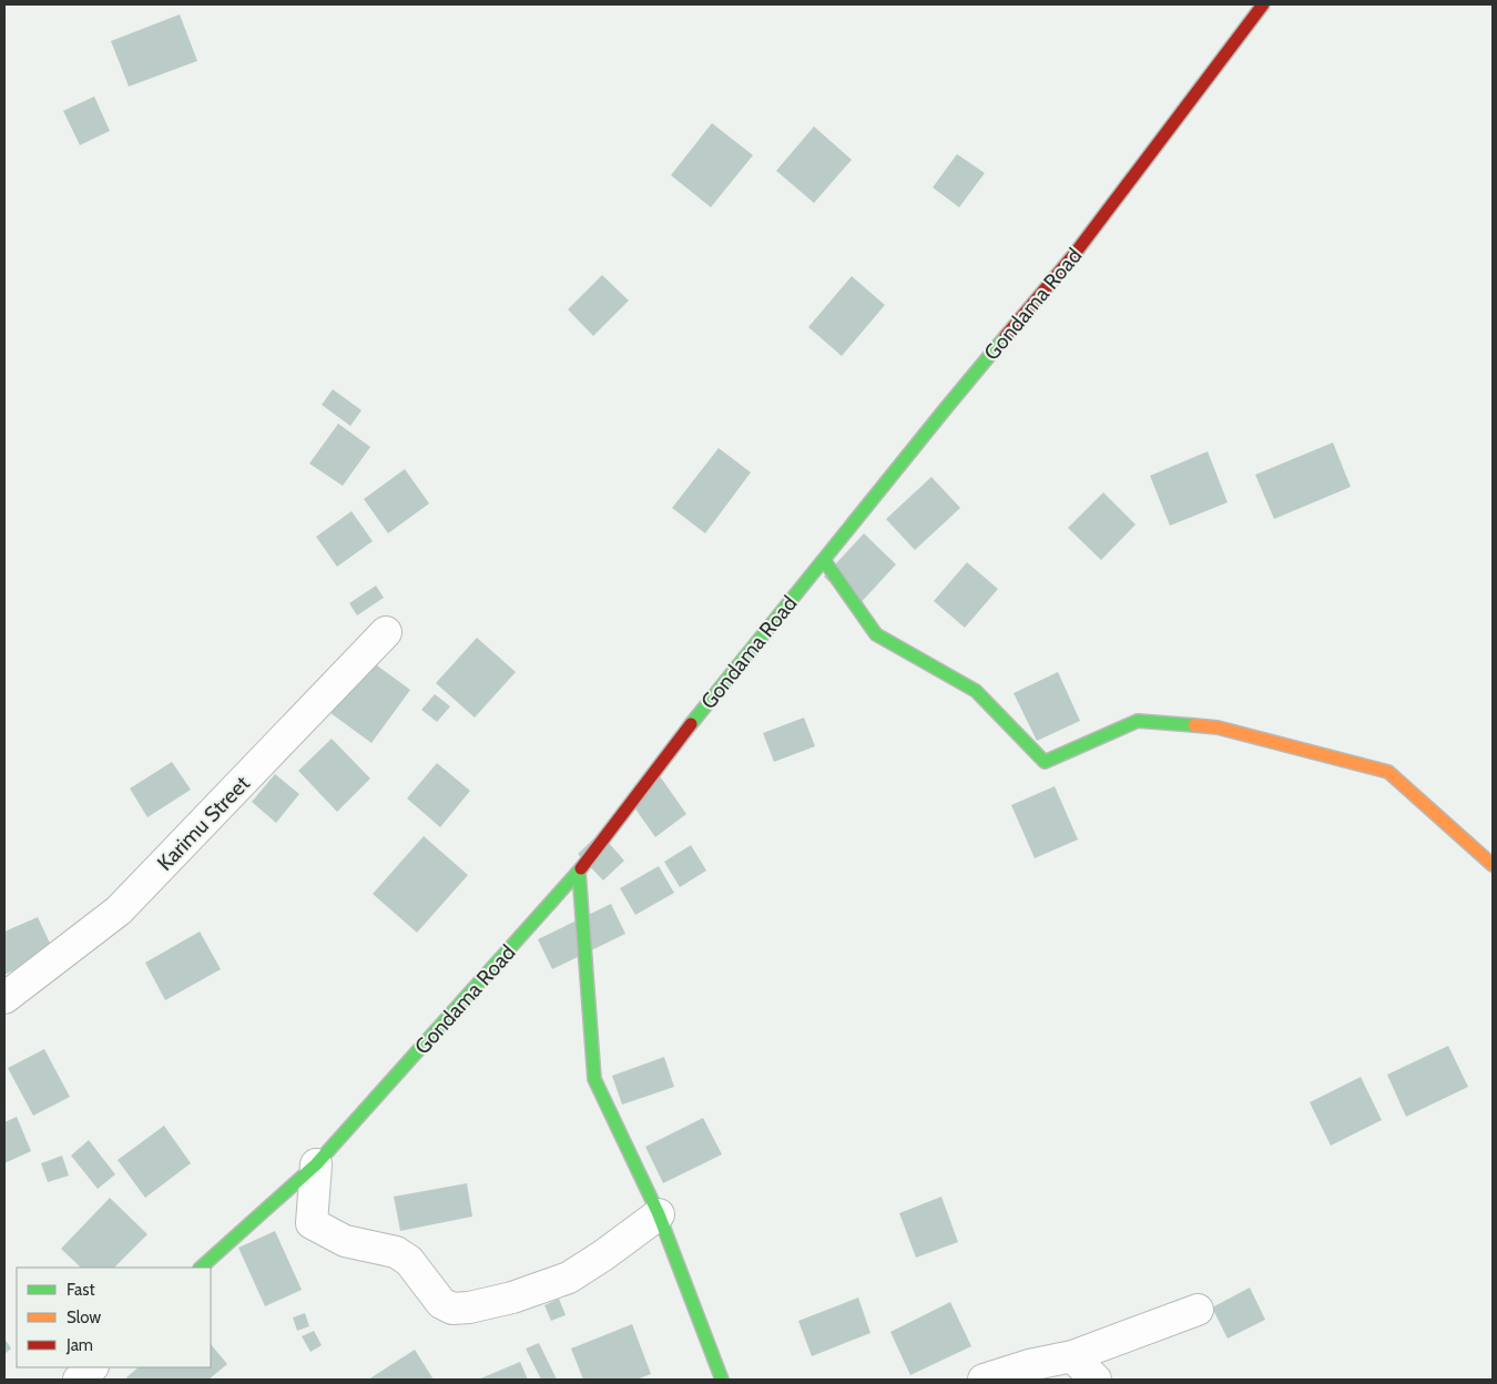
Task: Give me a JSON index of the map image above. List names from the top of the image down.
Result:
{
  "streets": {
    "street": ["Gondama Road", "Karimu Street"]
  },
  "legend": ["Fast", "Slow", "Jam"]
}
